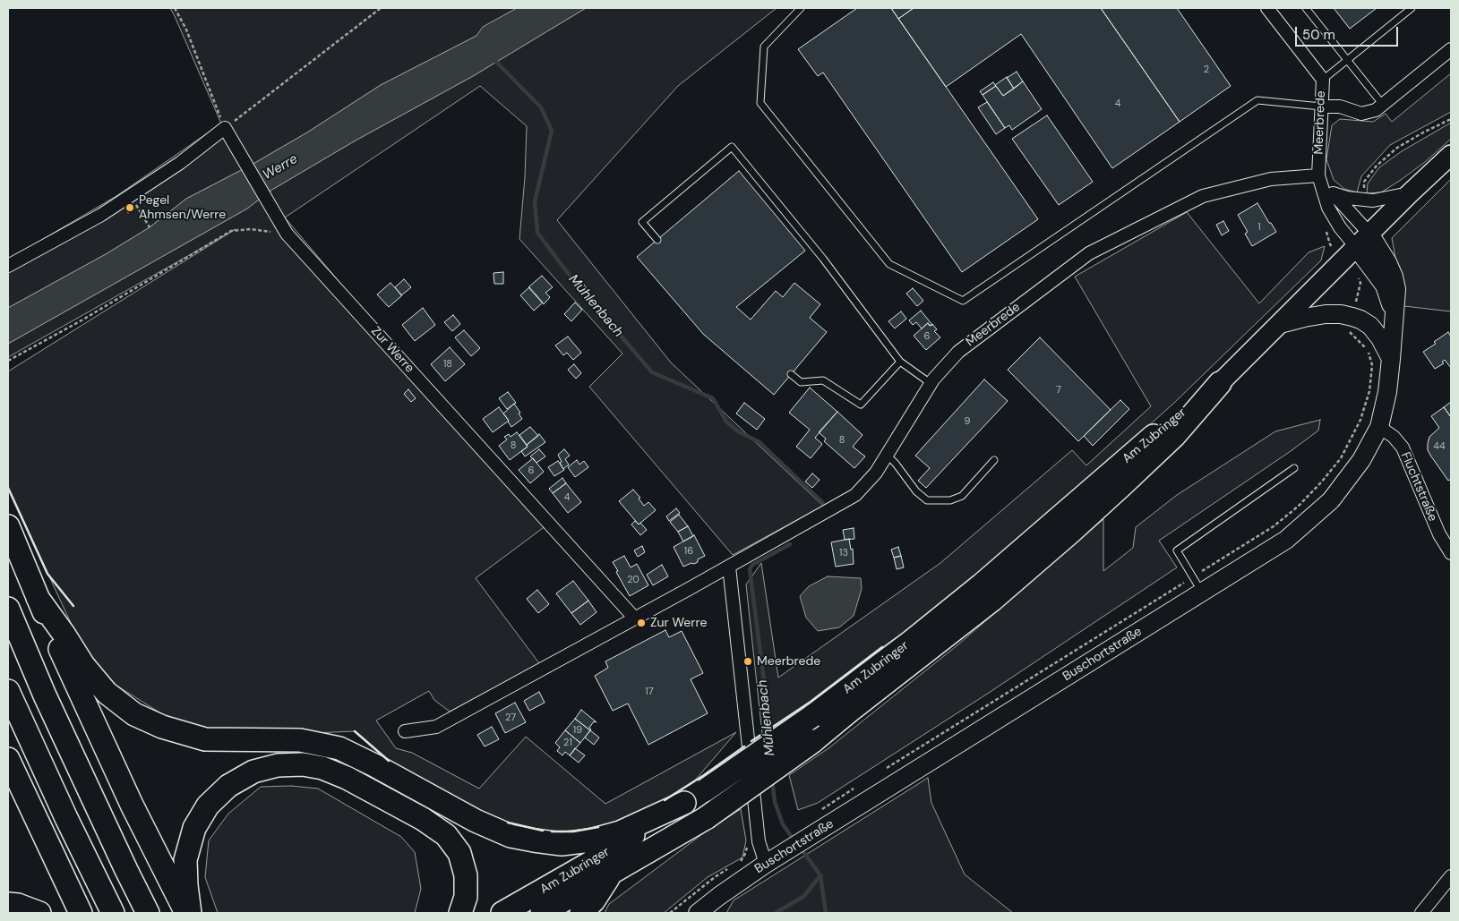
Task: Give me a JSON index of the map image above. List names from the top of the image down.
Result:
{
  "streets": {
    "highway": ["Am Zubringer"],
    "main road": ["Buschortstraße"],
    "street": ["Meerbrede", "Zur Werre", "Fluchtstraße"]
  },
  "crossings": [
    ["Meerbrede", "Zur Werre"],
    ["Meerbrede", "Am Zubringer"],
    ["Meerbrede", "Buschortstraße"],
    ["Am Zubringer", "Buschortstraße"],
    ["Fluchtstraße", "Buschortstraße"]
  ],
  "water": ["Werre", "Mühlenbach"],
  "places": ["Pegel Ahmsen/Werre", "Zur Werre", "Meerbrede"],
  "house_numbers": [
    "2",
    "4",
    "1",
    "6",
    "18",
    "7",
    "9",
    "8",
    "8",
    "44",
    "6",
    "4",
    "16",
    "13",
    "20",
    "17",
    "27",
    "19",
    "21"
  ],
  "scale_bar": "50 m"
}
